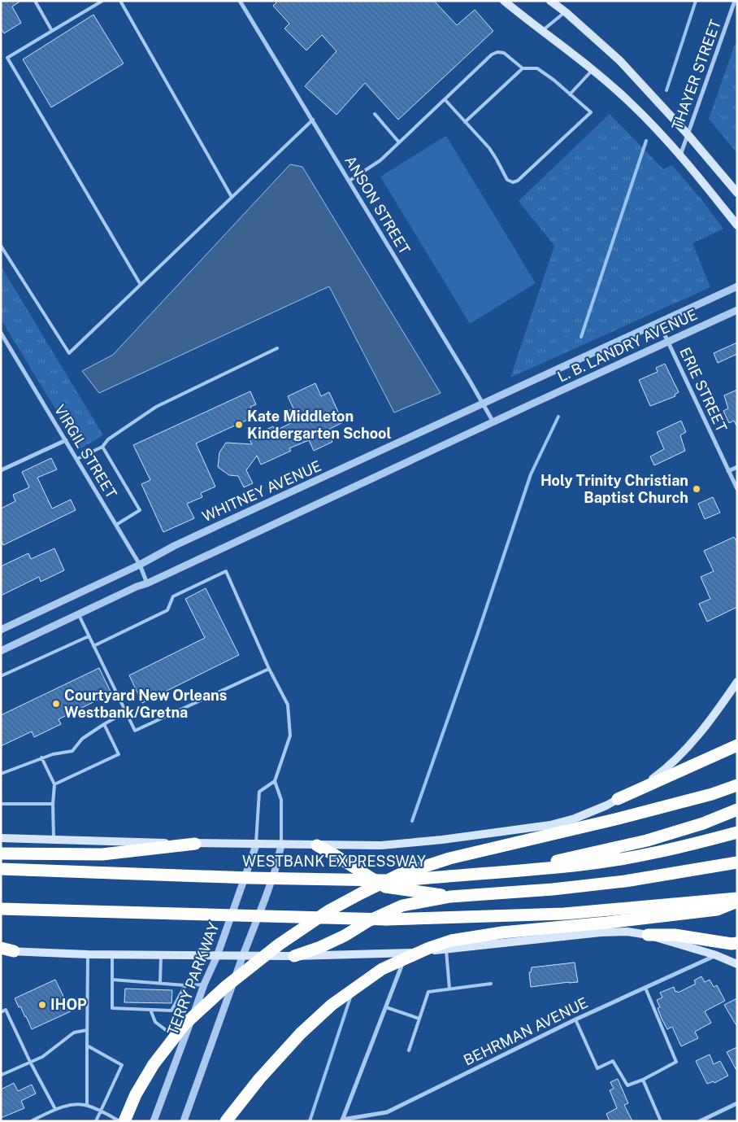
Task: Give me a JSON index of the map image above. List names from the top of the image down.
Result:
{
  "streets": {
    "highway": ["WESTBANK EXPRESSWAY"],
    "street": [
      "THAYER STREET",
      "ANSON STREET",
      "L. B. LANDRY AVENUE",
      "ERIE STREET",
      "VIRGIL STREET",
      "WHITNEY AVENUE",
      "TERRY PARKWAY",
      "BEHRMAN AVENUE"
    ]
  },
  "crossings": [
    ["ANSON STREET", "L. B. LANDRY AVENUE"],
    ["ANSON STREET", "WHITNEY AVENUE"],
    ["L. B. LANDRY AVENUE", "ERIE STREET"],
    ["L. B. LANDRY AVENUE", "WHITNEY AVENUE"],
    ["VIRGIL STREET", "WHITNEY AVENUE"],
    ["WESTBANK EXPRESSWAY", "TERRY PARKWAY"]
  ],
  "places": [
    "Kate Middleton Kindergarten School",
    "Holy Trinity Christian Baptist Church",
    "Courtyard New Orleans Westbank/Gretna",
    "IHOP"
  ]
}
